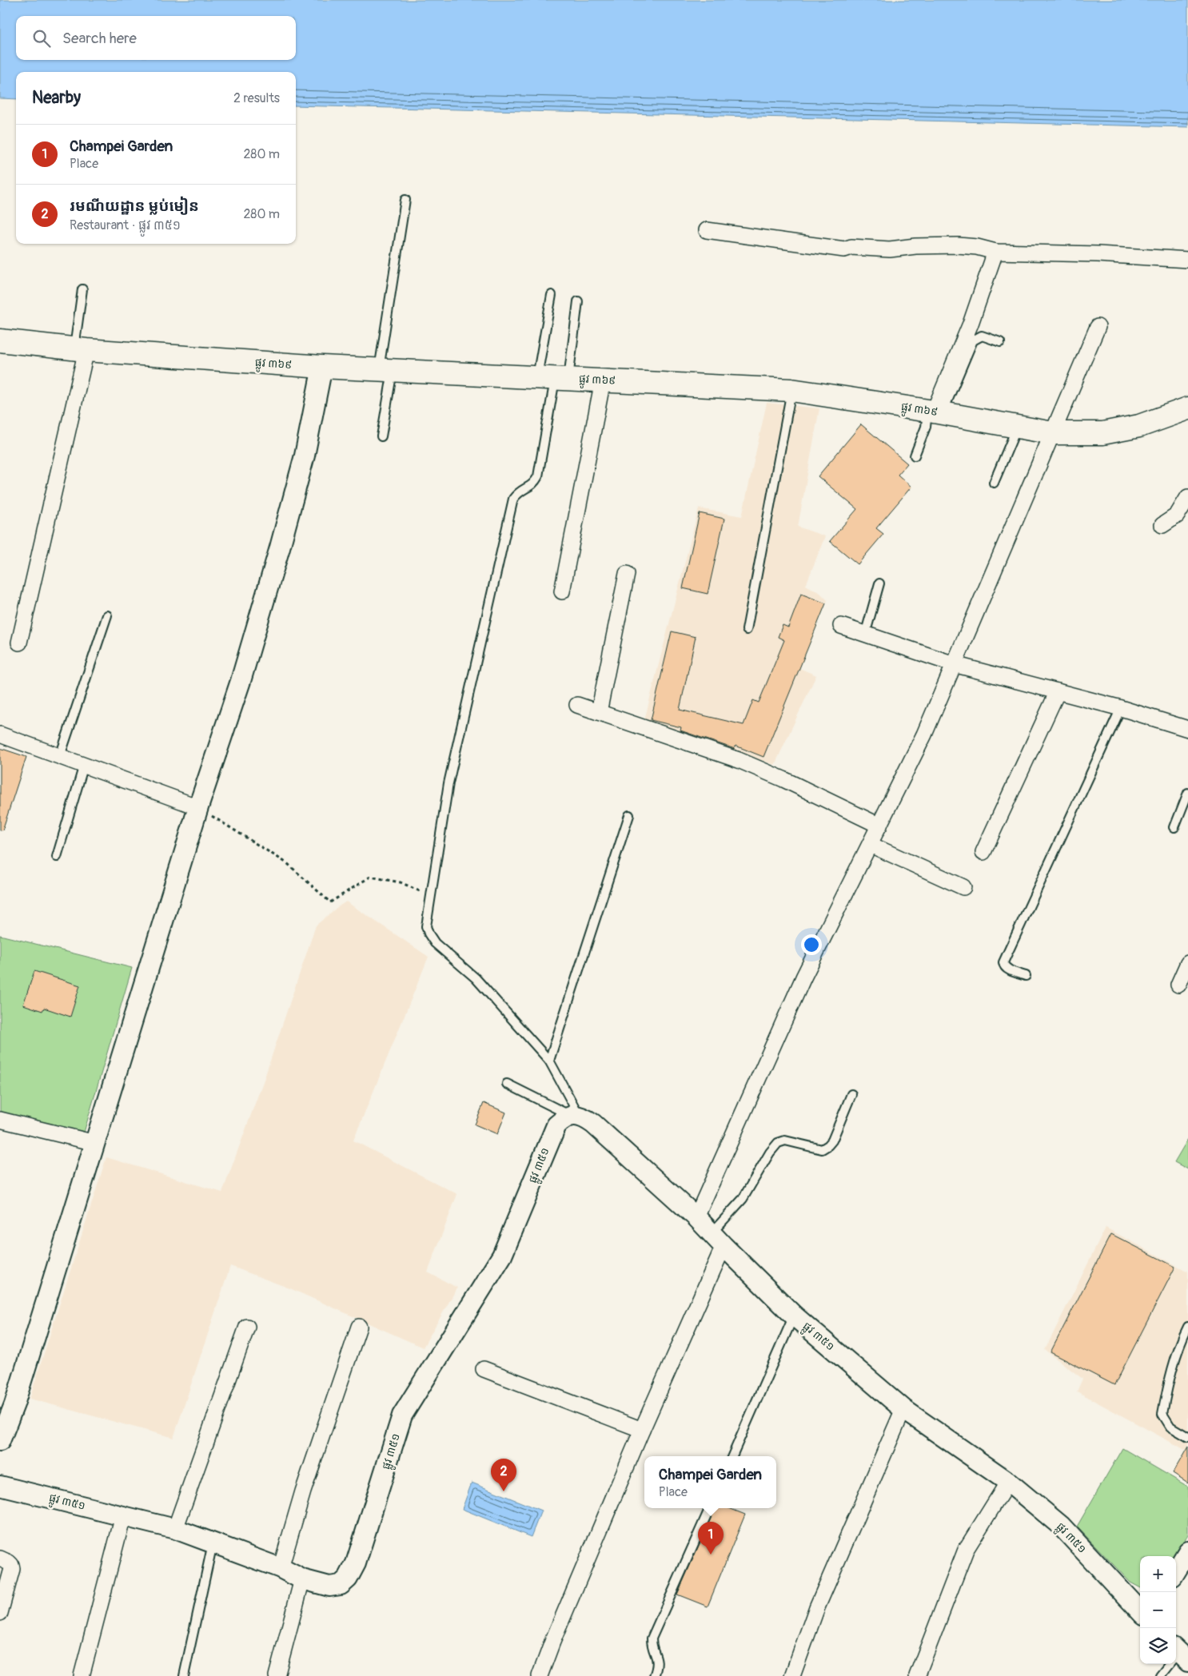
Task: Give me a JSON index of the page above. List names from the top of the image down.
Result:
{
  "streets": {
    "main road": ["ផ្លូវ ៣៦៩"],
    "street": ["ផ្លូវ ៣៥១"]
  },
  "page": {
    "search": "Search here",
    "heading": ["Nearby", "2 results"],
    "list": [
      {
        "mark": "1",
        "name": "Champei Garden",
        "note": "Place",
        "value": "280 m"
      },
      {
        "mark": "2",
        "name": "រមណីយដ្ឋាន ម្លប់មៀន",
        "note": "Restaurant · ផ្លូវ ៣៥១",
        "value": "280 m"
      }
    ],
    "popup": ["Champei Garden", "Place"],
    "pins": ["2", "1"],
    "map_buttons": ["+", "−"]
  }
}
